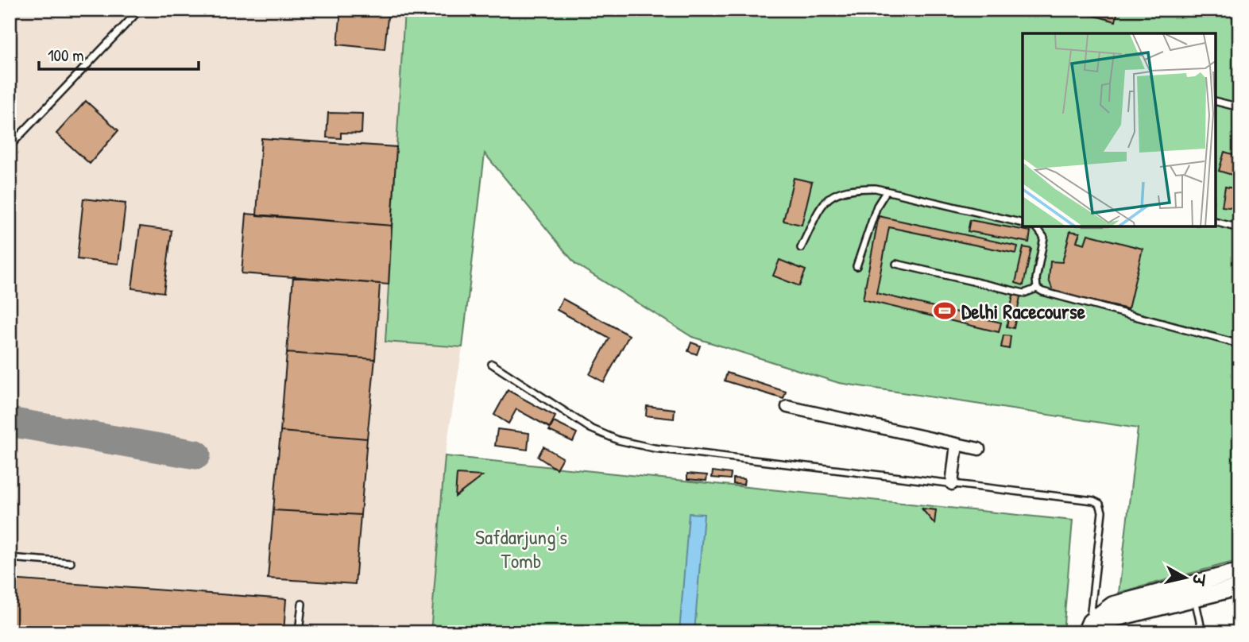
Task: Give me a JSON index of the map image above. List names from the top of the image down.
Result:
{
  "parks": ["Safdarjung's Tomb"],
  "places": {
    "sports": ["Delhi Racecourse"]
  },
  "scale_bar": "100 m",
  "north": "right"
}
